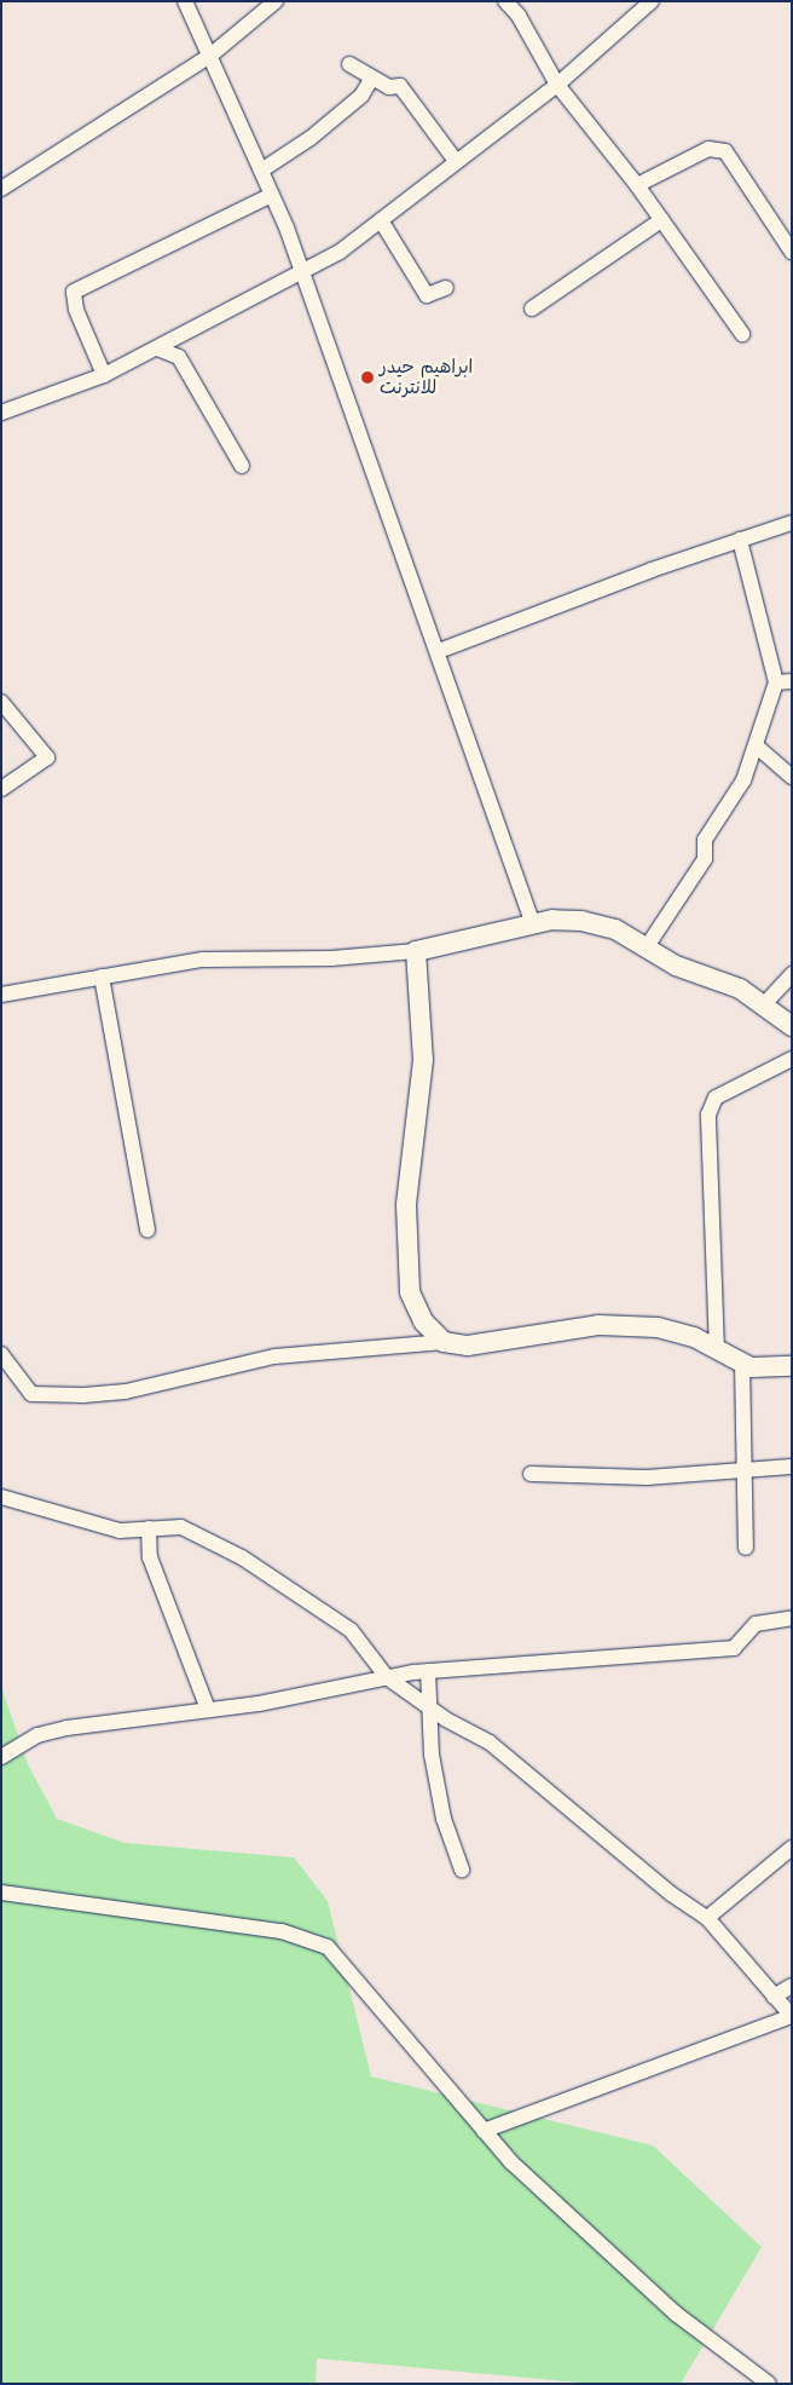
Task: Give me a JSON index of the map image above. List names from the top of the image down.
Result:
{
  "places": ["ابراهيم حيدر للانترنت"]
}
